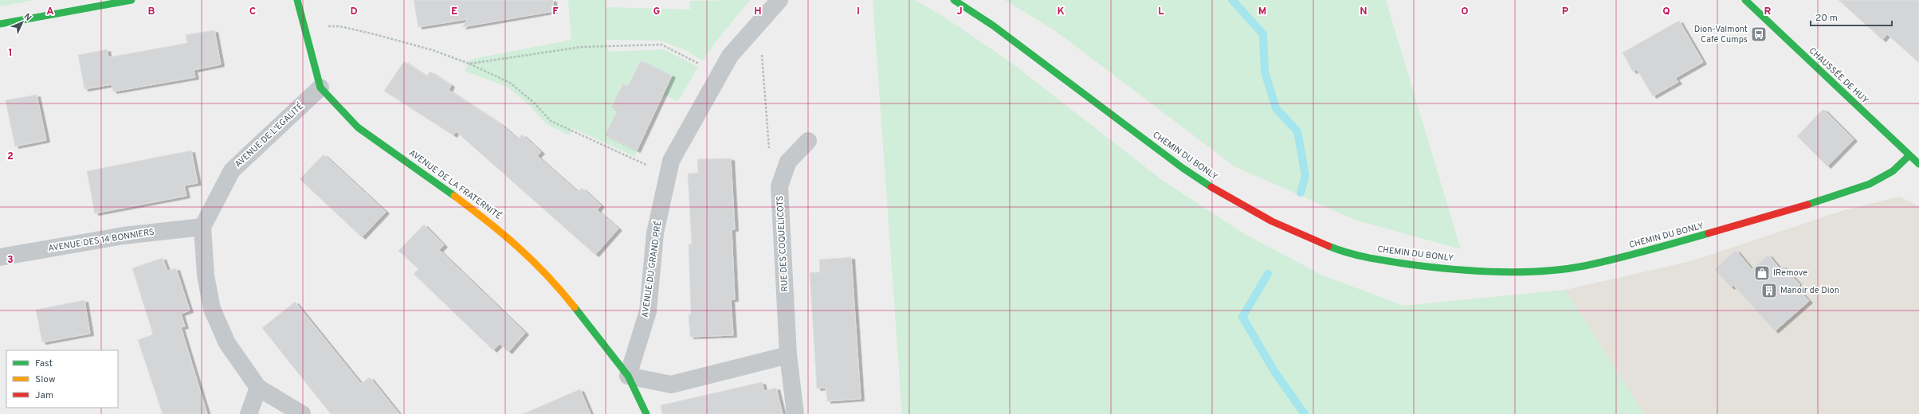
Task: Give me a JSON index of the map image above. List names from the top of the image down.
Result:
{
  "streets": {
    "street": [
      "CHAUSSÉE DE HUY",
      "AVENUE DE L'EGALITÉ",
      "CHEMIN DU BONLY",
      "AVENUE DE LA FRATERNITÉ",
      "AVENUE DES 14 BONNIERS",
      "RUE DES COQUELICOTS",
      "AVENUE DU GRAND PRÉ"
    ]
  },
  "crossings": [
    ["CHAUSSÉE DE HUY", "CHEMIN DU BONLY"],
    ["AVENUE DE L'EGALITÉ", "AVENUE DE LA FRATERNITÉ"],
    ["AVENUE DE L'EGALITÉ", "AVENUE DES 14 BONNIERS"],
    ["AVENUE DE LA FRATERNITÉ", "AVENUE DU GRAND PRÉ"]
  ],
  "places": {
    "bus stop": ["Dion-Valmont Café Cumps"],
    "shop": ["IRemove"],
    "building": ["Manoir de Dion"]
  },
  "legend": ["Fast", "Slow", "Jam"],
  "scale_bar": "20 m",
  "north": "top right",
  "grid": {
    "columns": [
      "A",
      "B",
      "C",
      "D",
      "E",
      "F",
      "G",
      "H",
      "I",
      "J",
      "K",
      "L",
      "M",
      "N",
      "O",
      "P",
      "Q",
      "R"
    ],
    "rows": ["1", "2", "3"]
  }
}
